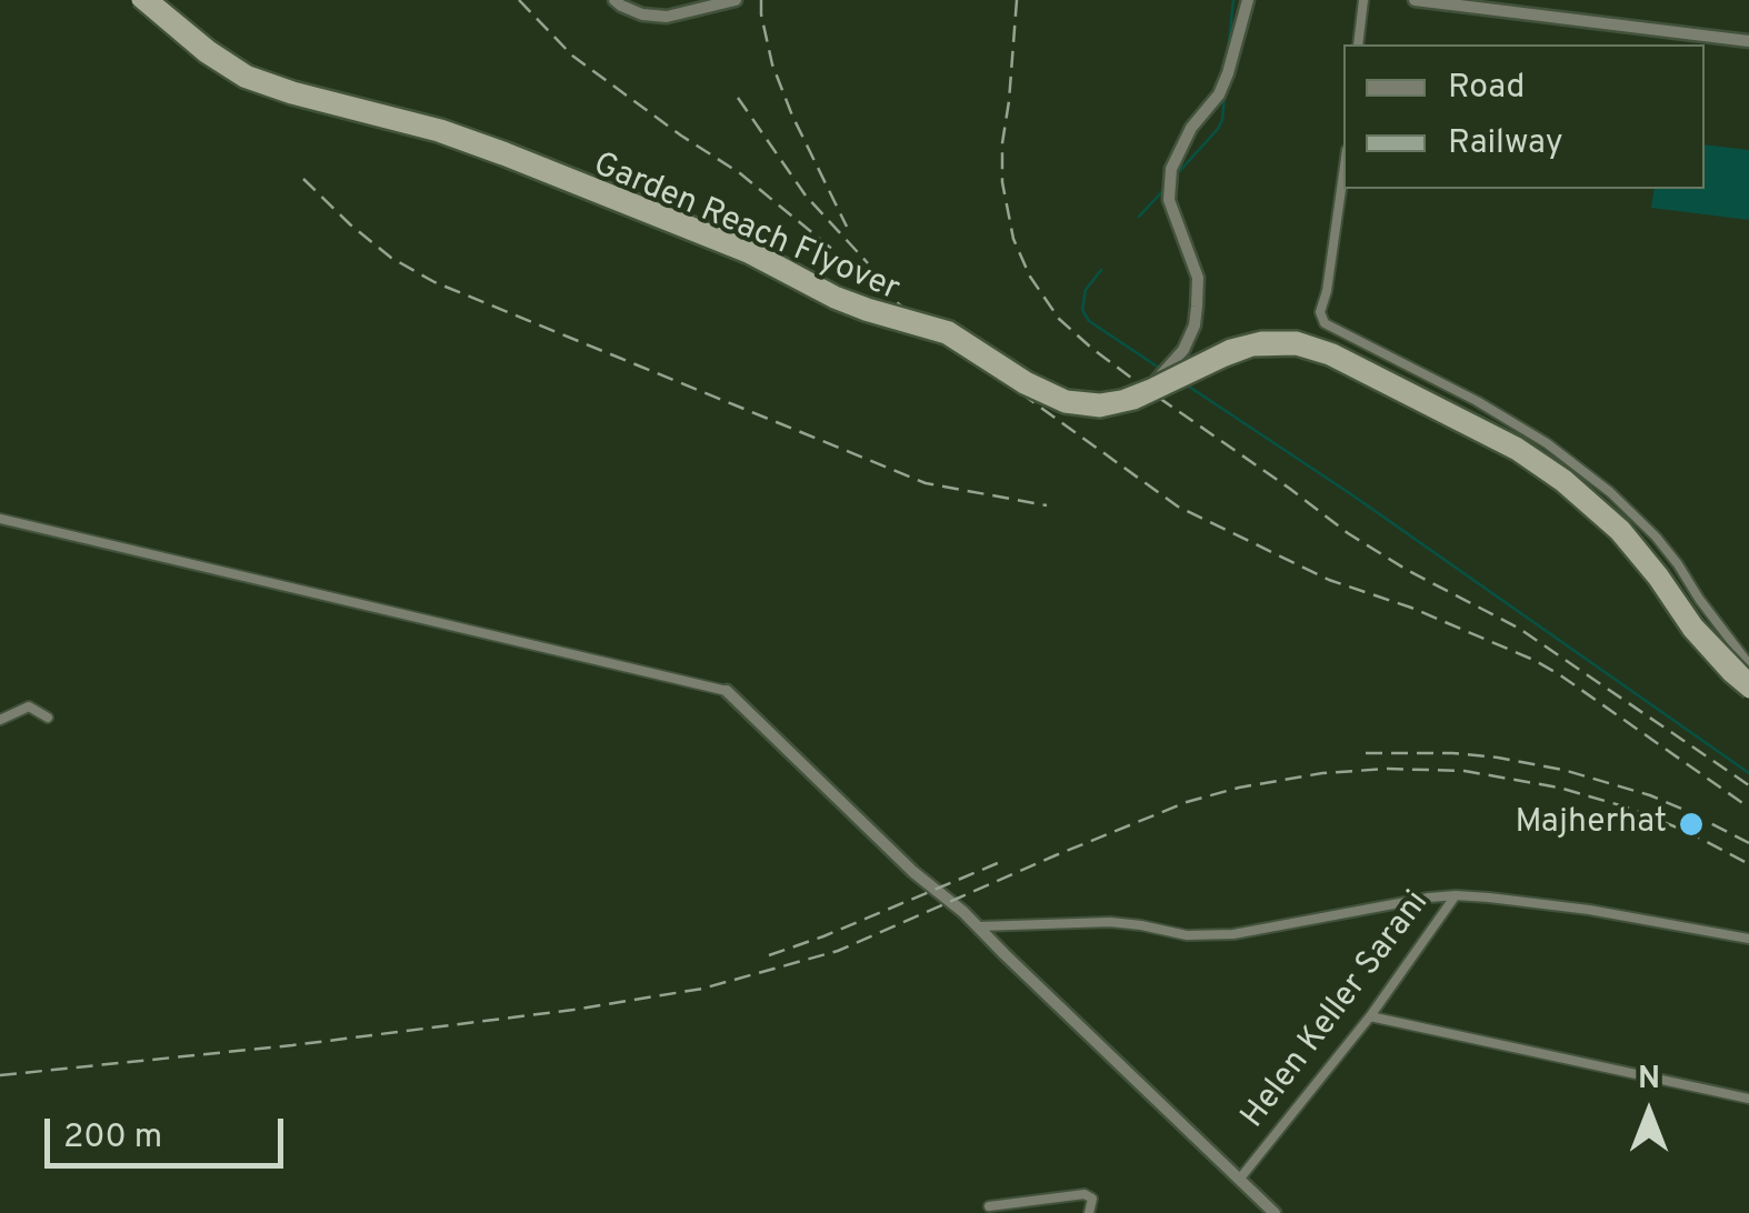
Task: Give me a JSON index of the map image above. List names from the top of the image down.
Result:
{
  "streets": {
    "main road": ["Garden Reach Flyover"],
    "street": ["Helen Keller Sarani"]
  },
  "places": ["Majherhat"],
  "legend": ["Road", "Railway"],
  "scale_bar": "200 m",
  "north": "top"
}
